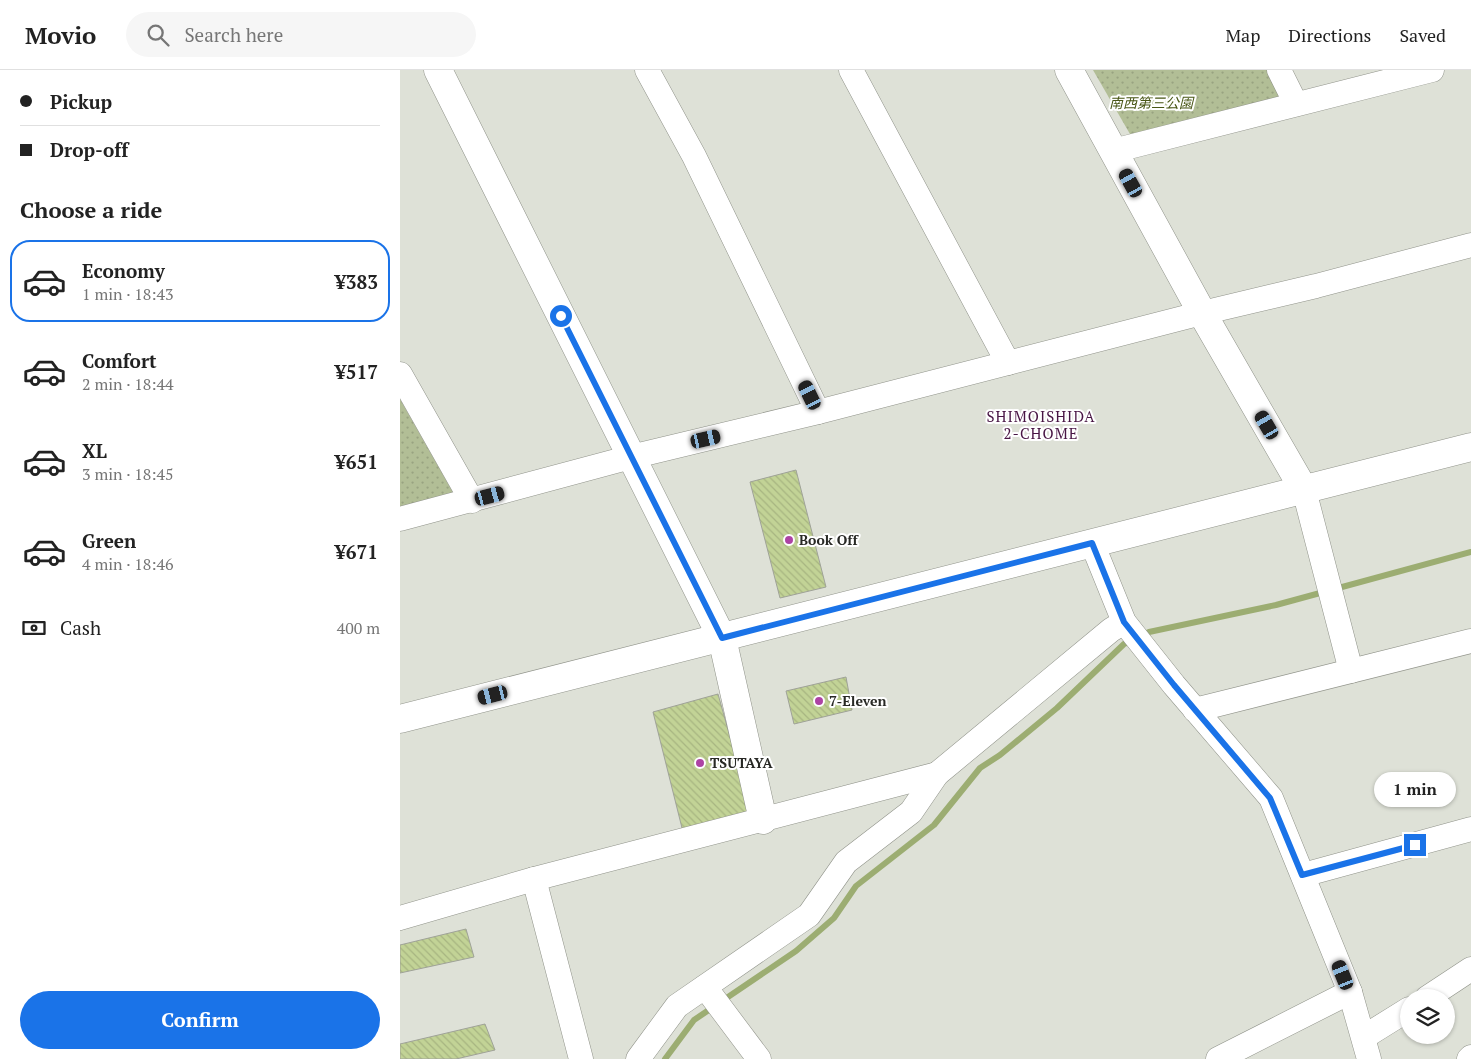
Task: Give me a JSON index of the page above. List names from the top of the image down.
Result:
{
  "districts": ["SHIMOISHIDA 2-CHOME"],
  "parks": ["南西第三公園"],
  "places": ["Book Off", "7-Eleven", "TSUTAYA"],
  "page": {
    "header": "Movio",
    "search": "Search here",
    "nav": ["Map", "Directions", "Saved"],
    "banner": ["Pickup", "Drop-off"],
    "heading": "Choose a ride",
    "list": [
      {
        "name": "Economy",
        "note": "1 min · 18:43",
        "value": "¥383"
      },
      {
        "name": "Comfort",
        "note": "2 min · 18:44",
        "value": "¥517"
      },
      {
        "name": "XL",
        "note": "3 min · 18:45",
        "value": "¥651"
      },
      {
        "name": "Green",
        "note": "4 min · 18:46",
        "value": "¥671"
      }
    ],
    "pay": ["Cash", "400 m"],
    "bubble": "1 min",
    "buttons": "Confirm"
  }
}
